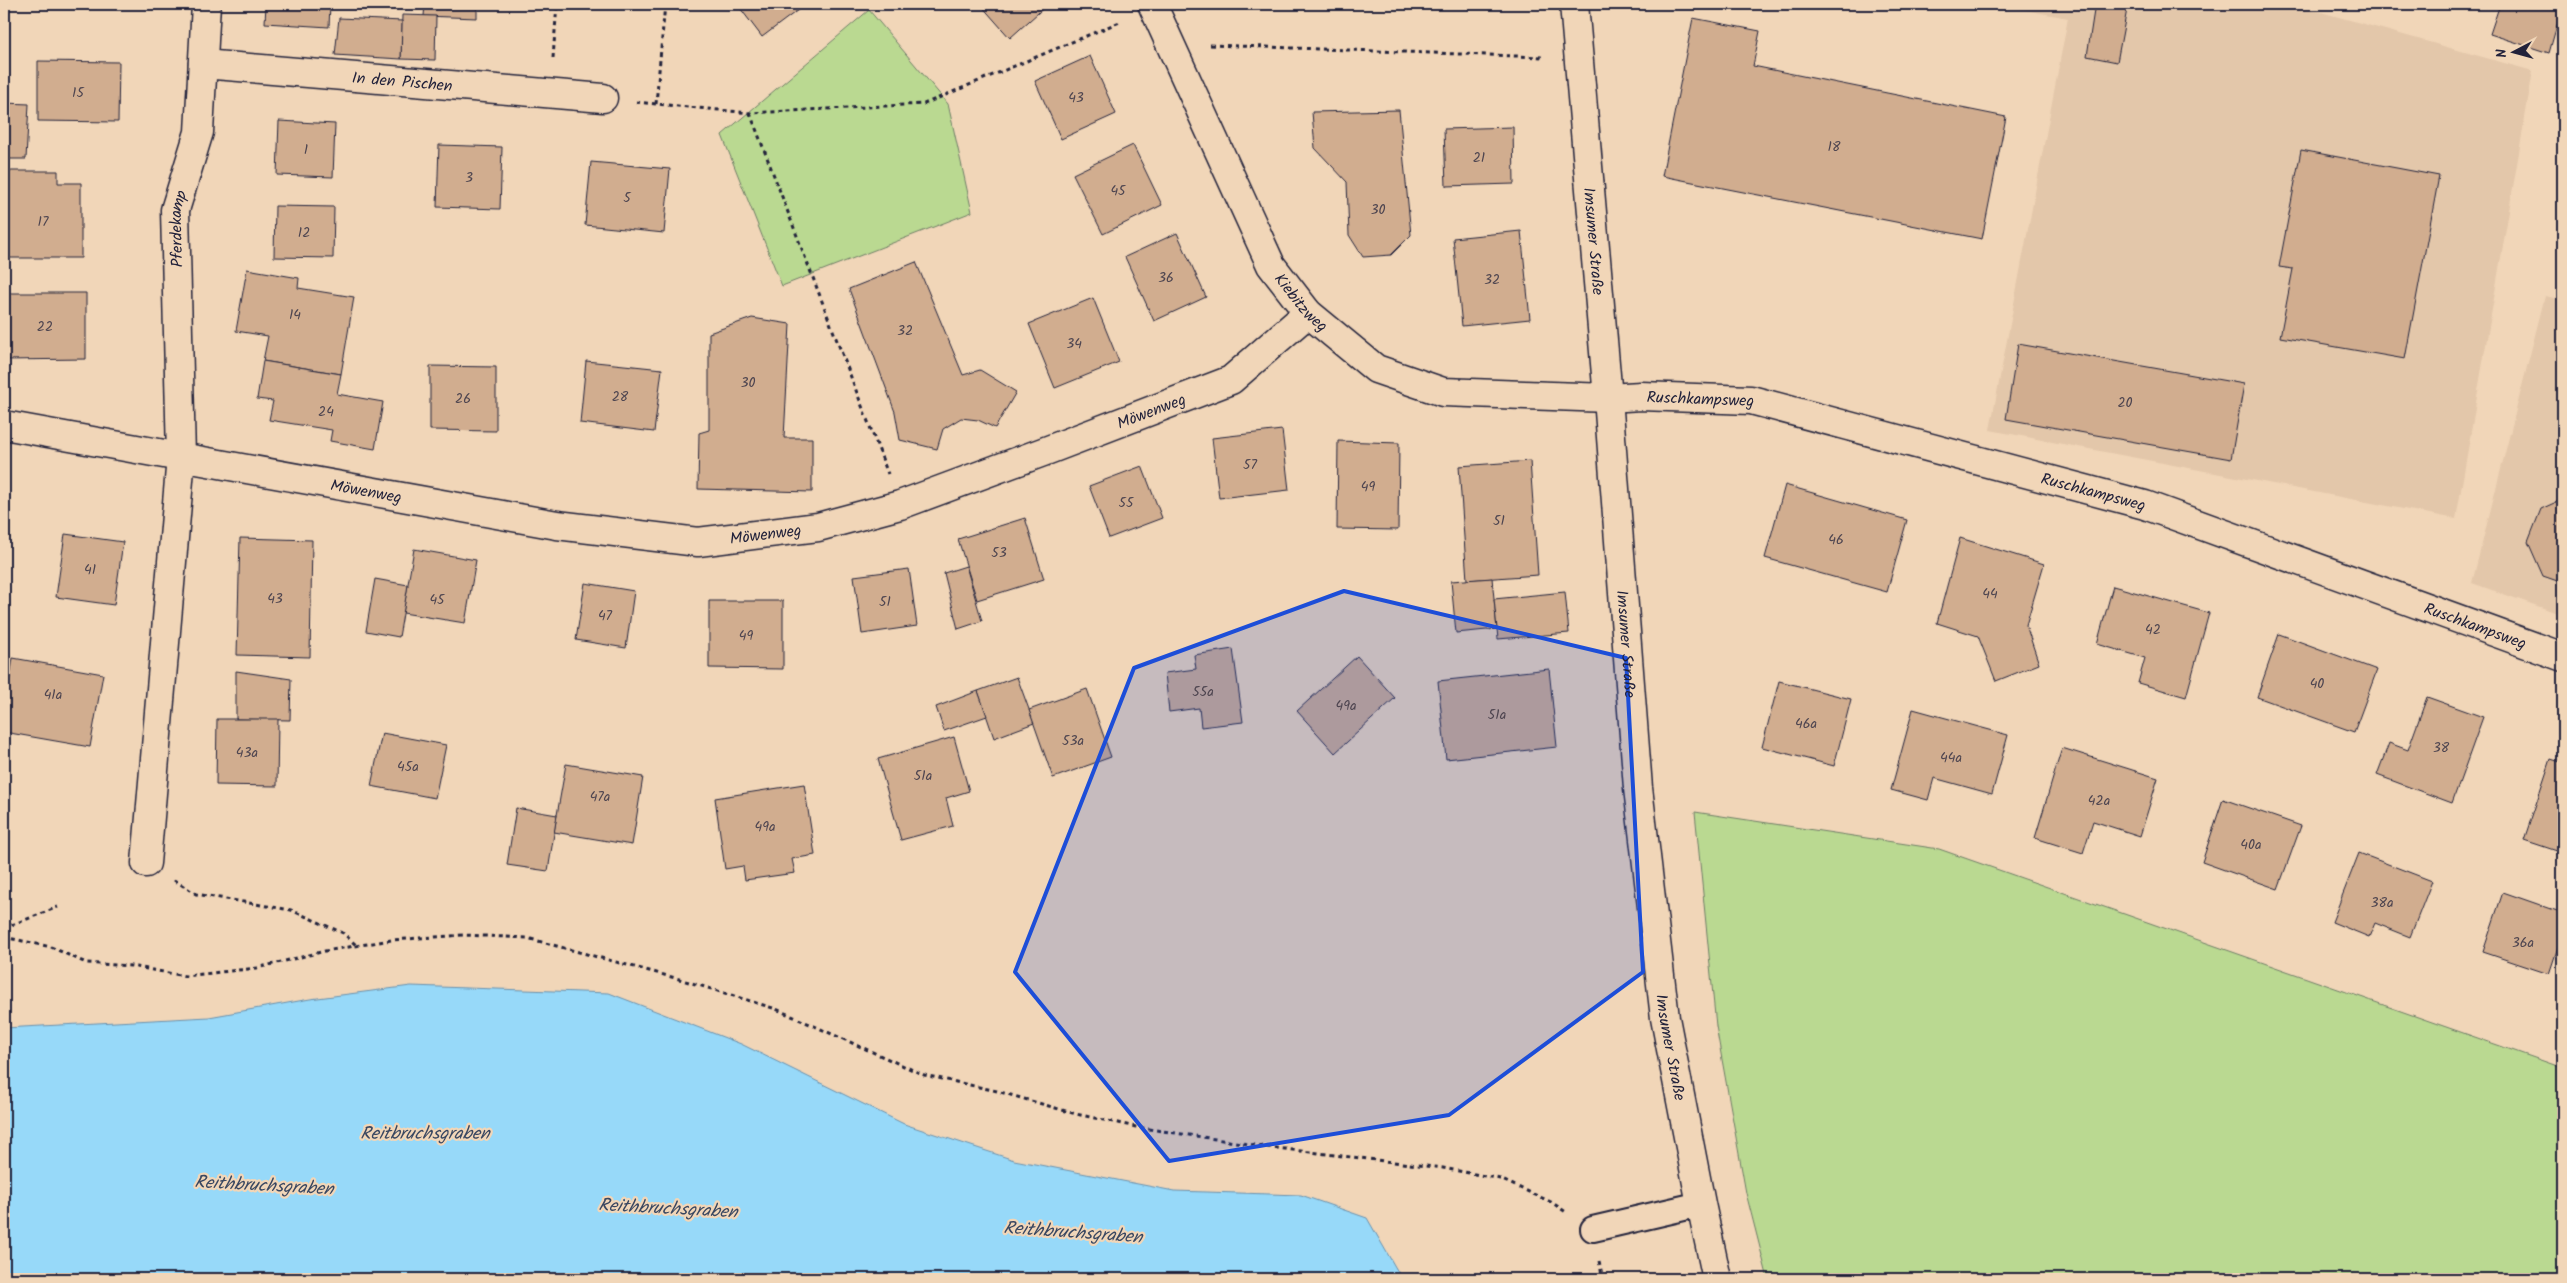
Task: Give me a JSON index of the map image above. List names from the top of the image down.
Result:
{
  "streets": {
    "street": [
      "In den Pischen",
      "Pferdekamp",
      "Imsumer Straße",
      "Kiebitzweg",
      "Ruschkampsweg",
      "Möwenweg"
    ]
  },
  "crossings": [
    ["In den Pischen", "Pferdekamp"],
    ["Pferdekamp", "Möwenweg"],
    ["Imsumer Straße", "Kiebitzweg"],
    ["Imsumer Straße", "Ruschkampsweg"],
    ["Kiebitzweg", "Ruschkampsweg"],
    ["Kiebitzweg", "Möwenweg"]
  ],
  "water": ["Reitbruchsgraben", "Reithbruchsgraben"],
  "house_numbers": [
    "15",
    "43",
    "18",
    "1",
    "21",
    "3",
    "45",
    "5",
    "30",
    "17",
    "12",
    "36",
    "32",
    "14",
    "22",
    "32",
    "34",
    "30",
    "28",
    "26",
    "20",
    "24",
    "57",
    "49",
    "55",
    "51",
    "46",
    "53",
    "41",
    "44",
    "43",
    "45",
    "51",
    "47",
    "42",
    "49",
    "40",
    "55a",
    "41a",
    "49a",
    "51a",
    "46a",
    "53a",
    "38",
    "43a",
    "44a",
    "45a",
    "51a",
    "47a",
    "42a",
    "49a",
    "40a",
    "38a",
    "36a"
  ],
  "north": "left"
}
